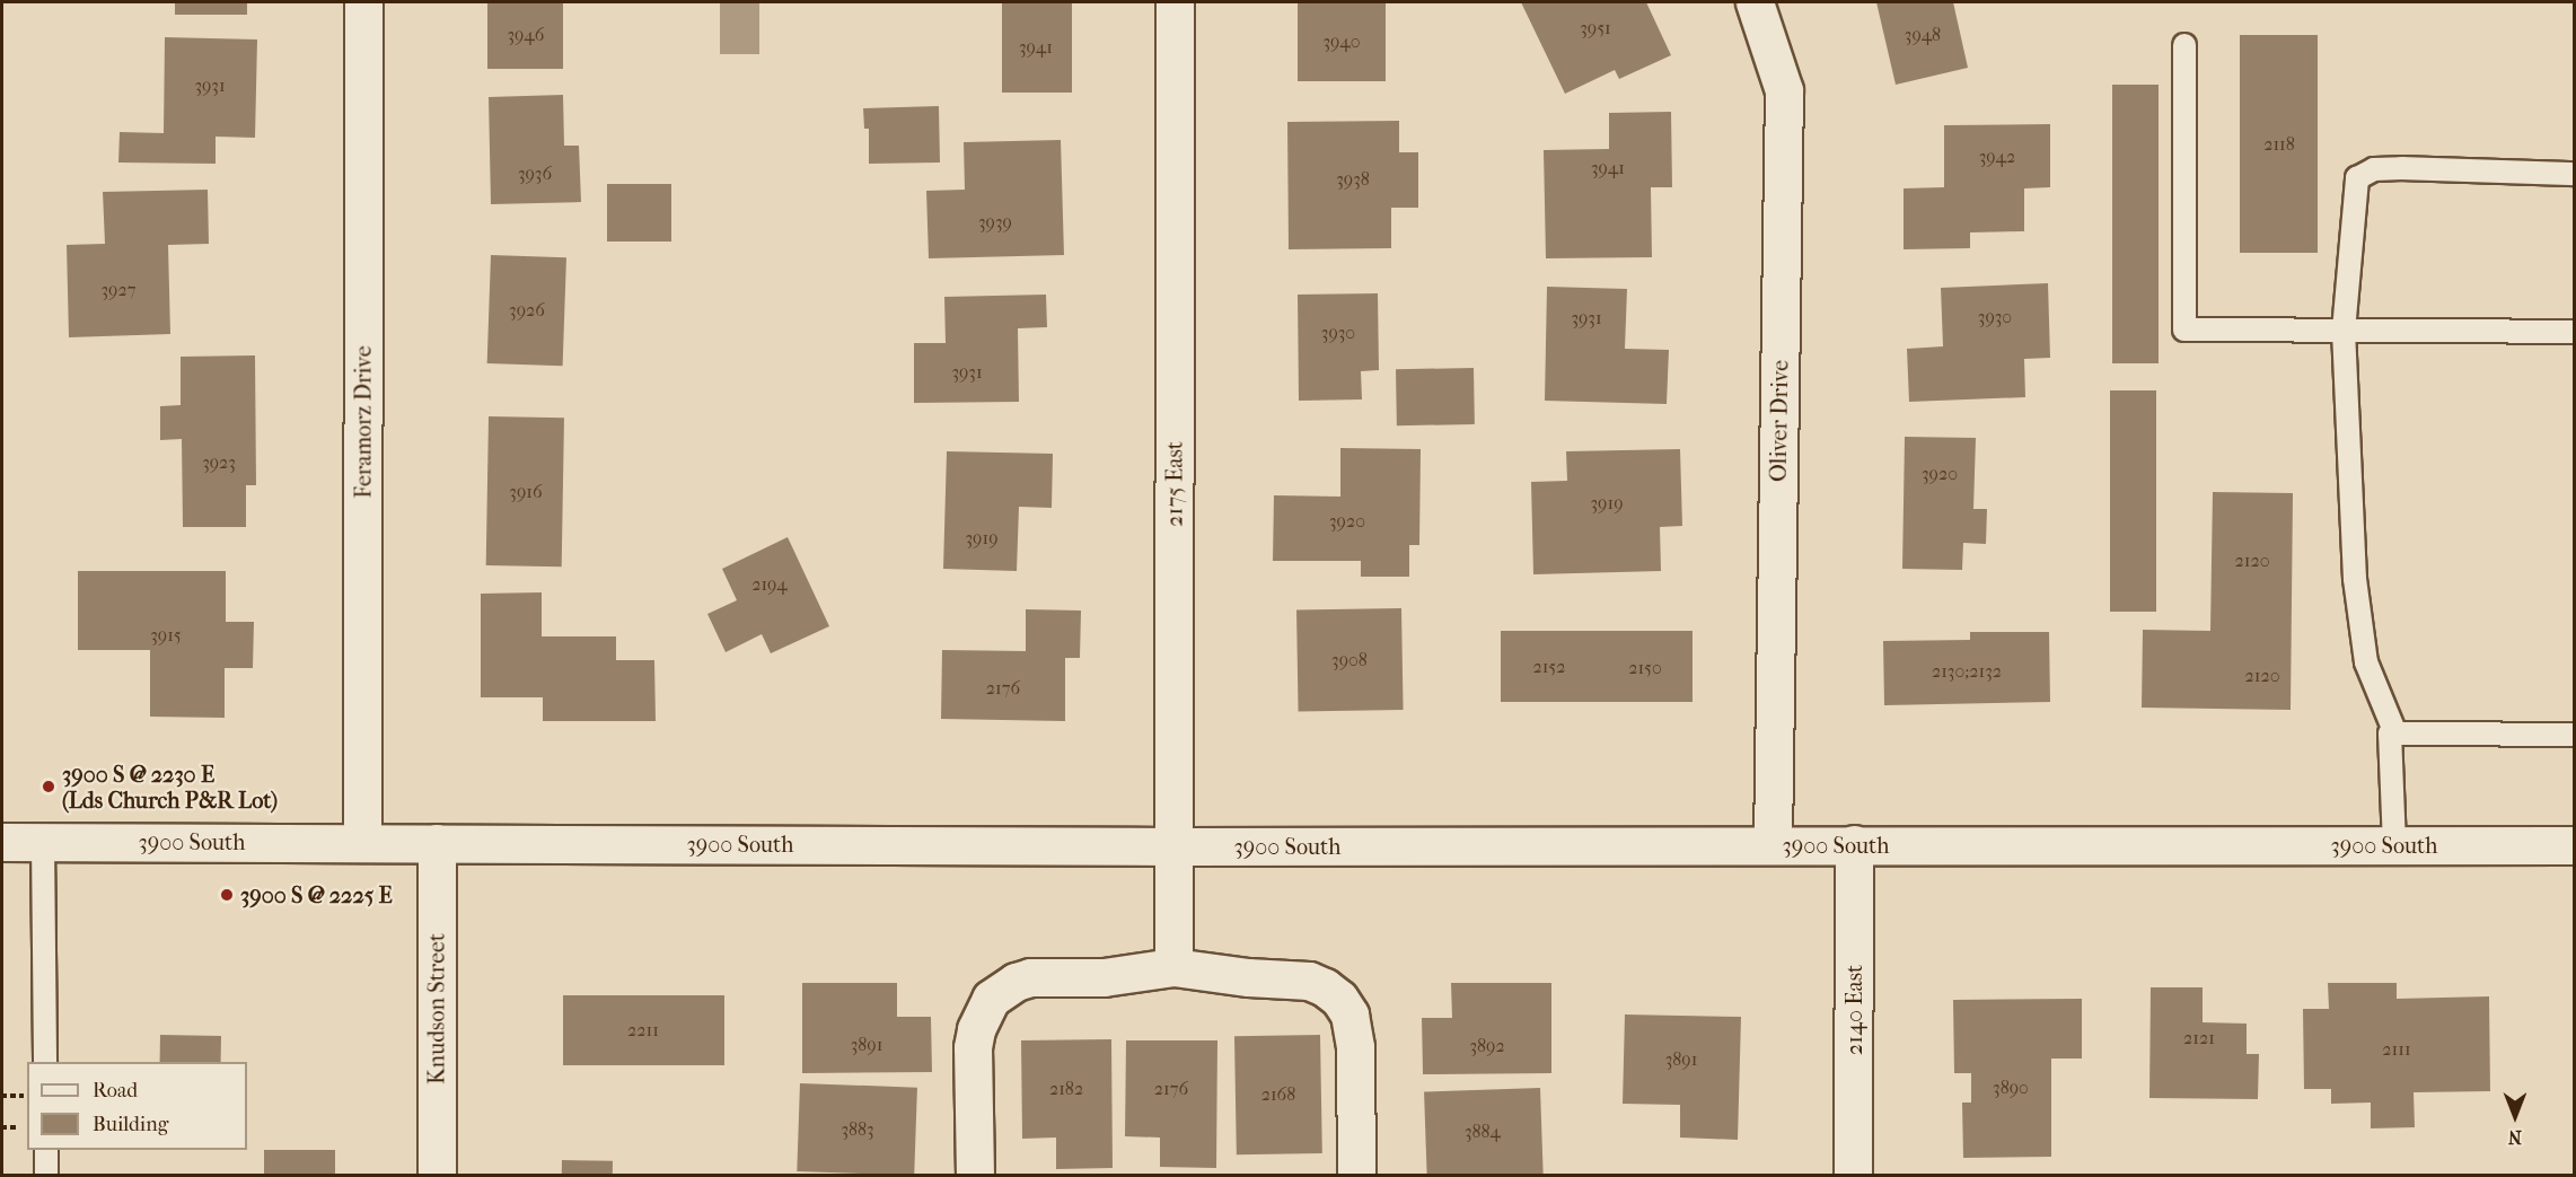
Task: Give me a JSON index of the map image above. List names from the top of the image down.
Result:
{
  "streets": {
    "street": [
      "Oliver Drive",
      "Feramorz Drive",
      "2175 East",
      "3900 South",
      "Knudson Street",
      "2140 East"
    ]
  },
  "crossings": [
    ["Oliver Drive", "3900 South"],
    ["Feramorz Drive", "3900 South"],
    ["2175 East", "3900 South"],
    ["3900 South", "Knudson Street"],
    ["3900 South", "2140 East"]
  ],
  "places": ["3900 S @ 2230 E (Lds Church P&R Lot)", "3900 S @ 2225 E"],
  "house_numbers": [
    "3951",
    "3946",
    "3948",
    "3940",
    "3941",
    "3931",
    "2118",
    "3942",
    "3941",
    "3936",
    "3938",
    "3939",
    "3927",
    "3926",
    "3930",
    "3931",
    "3930",
    "3931",
    "3923",
    "3920",
    "3916",
    "3919",
    "3920",
    "3919",
    "2120",
    "2194",
    "3915",
    "3908",
    "2152",
    "2150",
    "2130;2132",
    "2120",
    "2176",
    "2211",
    "2121",
    "3891",
    "3892",
    "2111",
    "3891",
    "3890",
    "2182",
    "2176",
    "2168",
    "3883",
    "3884"
  ],
  "legend": ["Road", "Building"],
  "north": "bottom"
}
